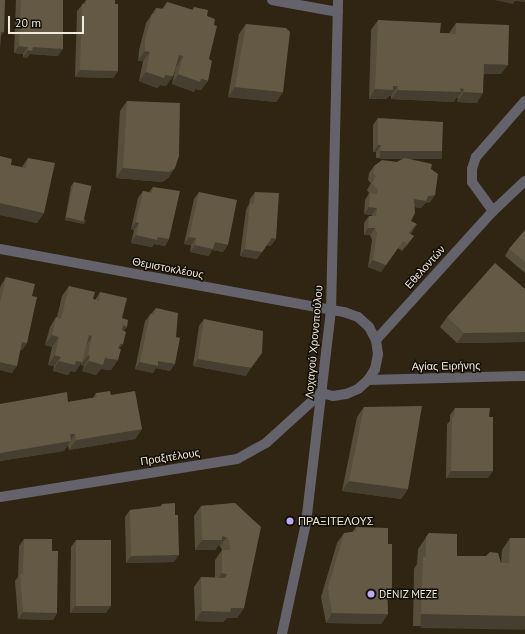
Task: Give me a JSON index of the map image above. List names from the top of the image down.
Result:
{
  "streets": {
    "street": [
      "Εθελοντών",
      "Θεμιστοκλέους",
      "Λοχαγού Χρονοπούλου",
      "Αγίας Ειρήνης",
      "Πραξιτέλους"
    ]
  },
  "crossings": [
    ["Εθελοντών", "Θεμιστοκλέους"],
    ["Θεμιστοκλέους", "Λοχαγού Χρονοπούλου"],
    ["Λοχαγού Χρονοπούλου", "Πραξιτέλους"]
  ],
  "places": ["ΠΡΑΞΙΤΕΛΟΥΣ", "DENIZ MEZE"],
  "scale_bar": "20 m"
}
